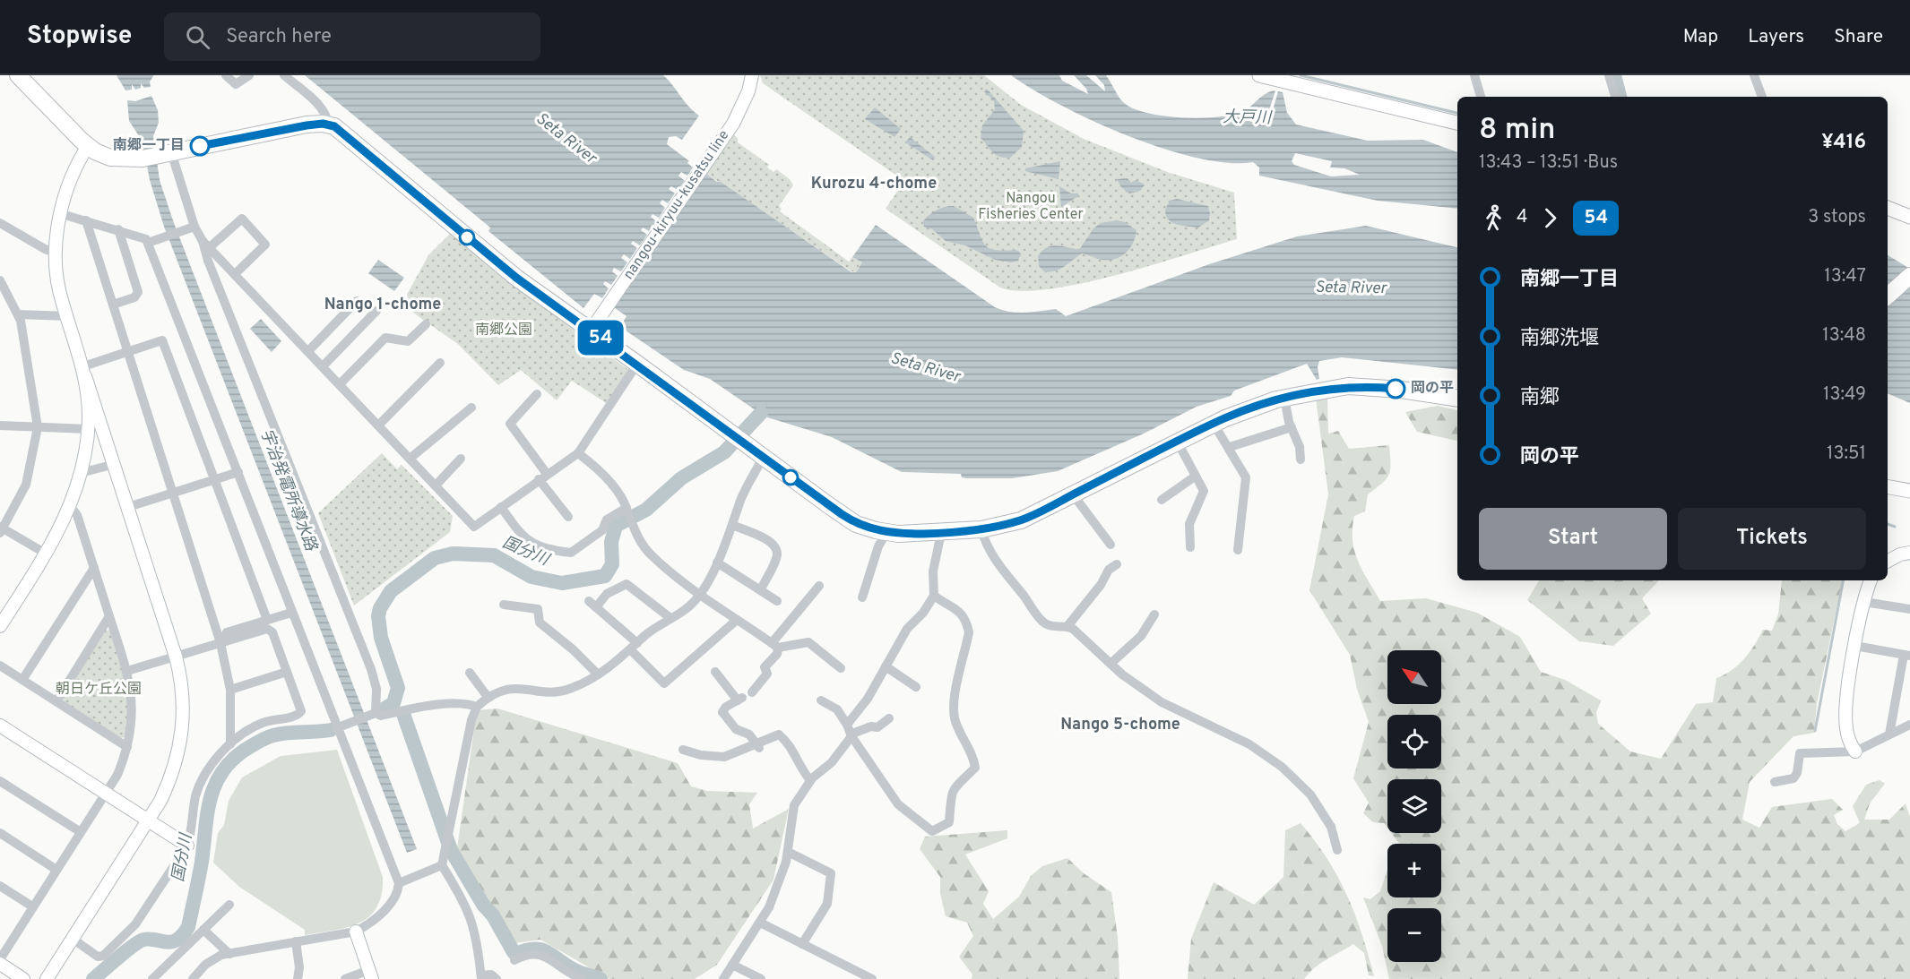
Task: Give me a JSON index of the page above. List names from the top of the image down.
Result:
{
  "streets": {
    "street": ["nangou-kiryuu-kusatsu line"]
  },
  "districts": ["Kurozu 4-chome", "Nango 1-chome", "Nango 5-chome"],
  "water": [
    "大戸川",
    "Seta River",
    "宇治発電所導水路",
    "国分川"
  ],
  "parks": ["Nangou Fisheries Center", "南郷公園", "朝日ケ丘公園"],
  "places": ["南郷一丁目", "岡の平"],
  "lines": ["bus line 54"],
  "north": "top left",
  "page": {
    "header": "Stopwise",
    "search": "Search here",
    "nav": ["Map", "Layers", "Share"],
    "on_map": "54",
    "heading": ["8 min", "13:43 – 13:51 · Bus", "¥416"],
    "legs": ["4", "54", "3 stops"],
    "list": [
      {
        "name": "南郷一丁目",
        "value": "13:47"
      },
      {
        "name": "南郷洗堰",
        "value": "13:48"
      },
      {
        "name": "南郷",
        "value": "13:49"
      },
      {
        "name": "岡の平",
        "value": "13:51"
      }
    ],
    "buttons": ["Start", "Tickets"],
    "map_buttons": ["+", "−"]
  }
}
